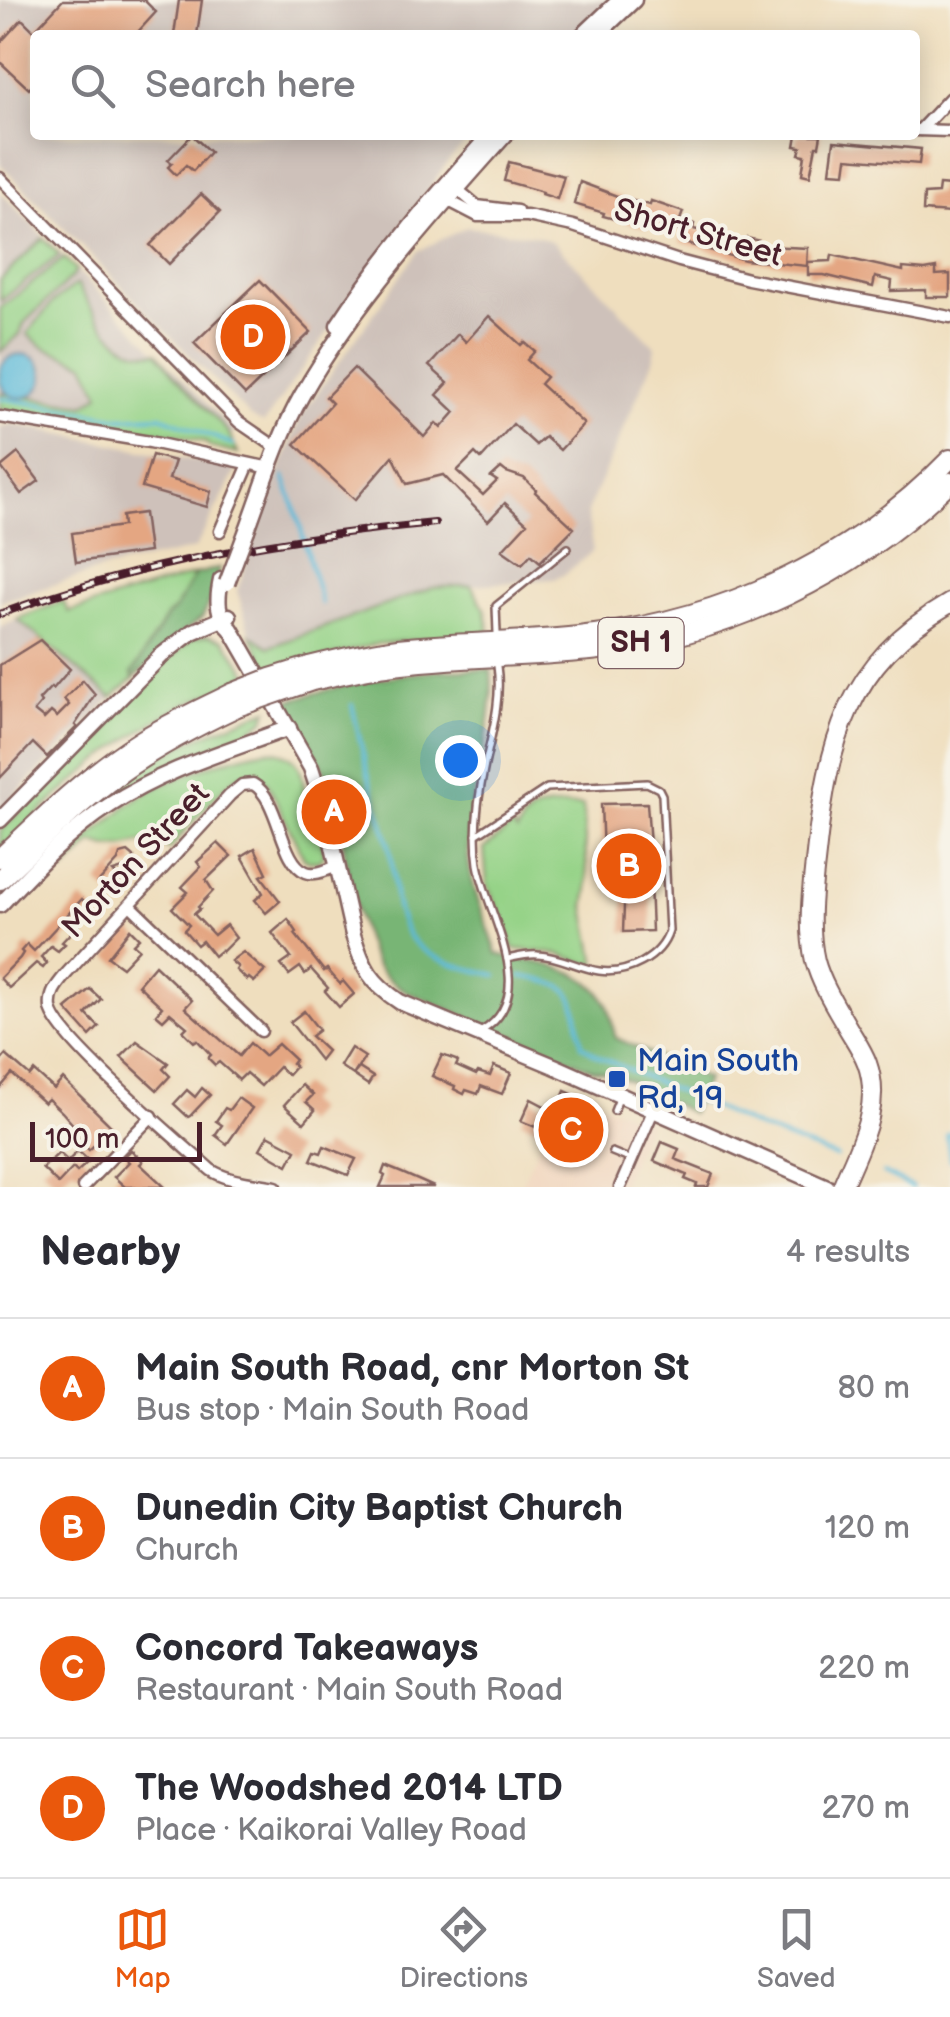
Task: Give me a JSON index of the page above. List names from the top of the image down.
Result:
{
  "streets": {
    "highway": ["SH 1"],
    "street": ["Short Street", "Morton Street"]
  },
  "places": {
    "transit": ["Main South Rd, 19"]
  },
  "scale_bar": "100 m",
  "page": {
    "search": "Search here",
    "pins": [
      "D",
      "A",
      "B",
      "C"
    ],
    "scale": "100 m",
    "heading": ["Nearby", "4 results"],
    "list": [
      {
        "mark": "A",
        "name": "Main South Road, cnr Morton St",
        "note": "Bus stop · Main South Road",
        "value": "80 m"
      },
      {
        "mark": "B",
        "name": "Dunedin City Baptist Church",
        "note": "Church",
        "value": "120 m"
      },
      {
        "mark": "C",
        "name": "Concord Takeaways",
        "note": "Restaurant · Main South Road",
        "value": "220 m"
      },
      {
        "mark": "D",
        "name": "The Woodshed 2014 LTD",
        "note": "Place · Kaikorai Valley Road",
        "value": "270 m"
      }
    ],
    "nav": ["Map", "Directions", "Saved"]
  }
}
